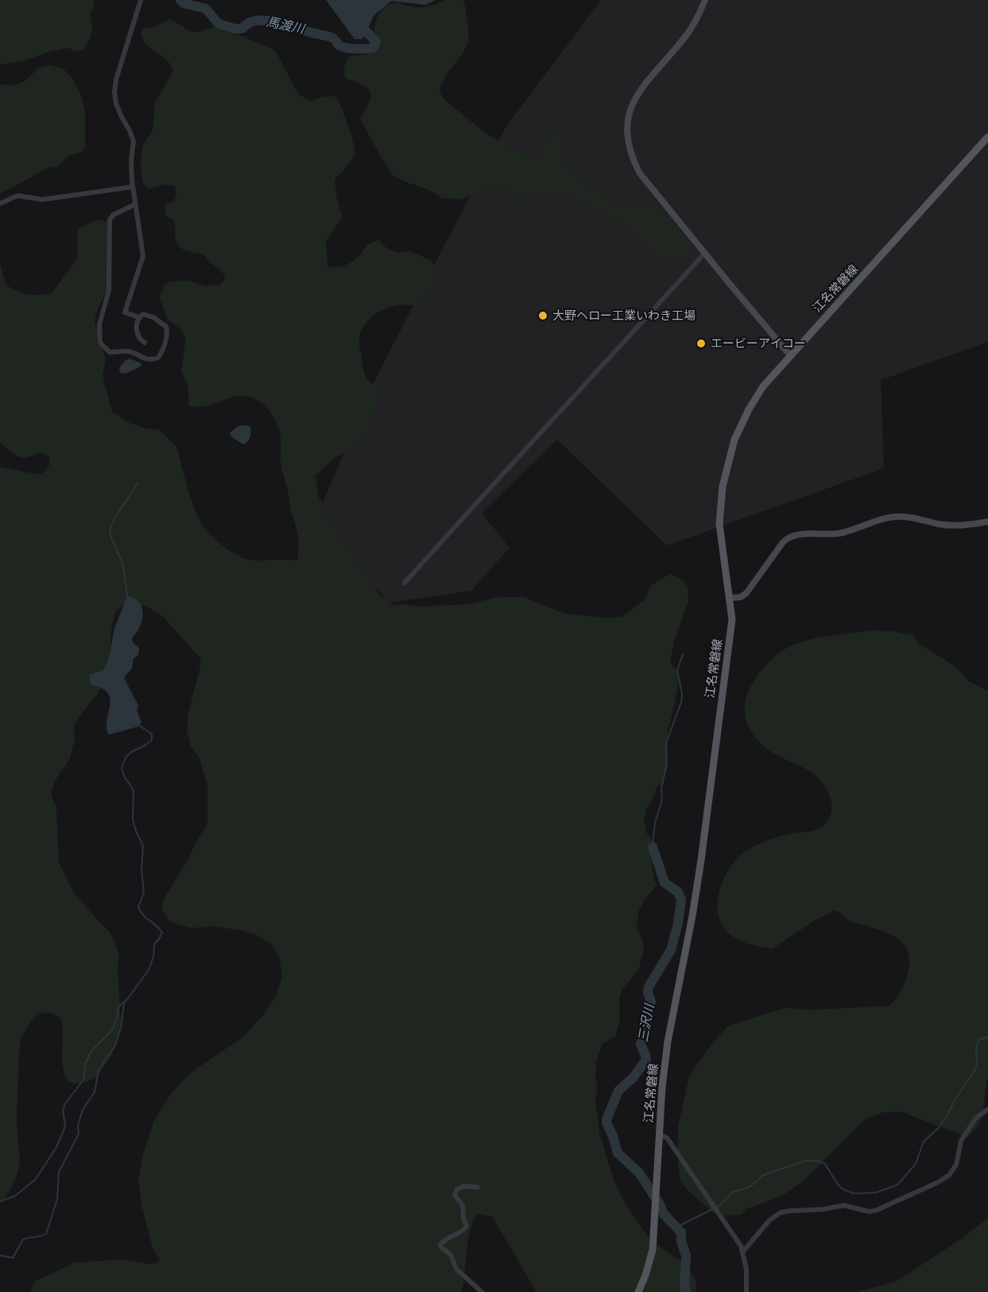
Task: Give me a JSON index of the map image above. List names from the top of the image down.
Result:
{
  "streets": {
    "main road": ["江名常磐線"]
  },
  "water": ["馬渡川", "三沢川"],
  "places": ["大野ヘロー工業いわき工場", "エービーアイコー"]
}
